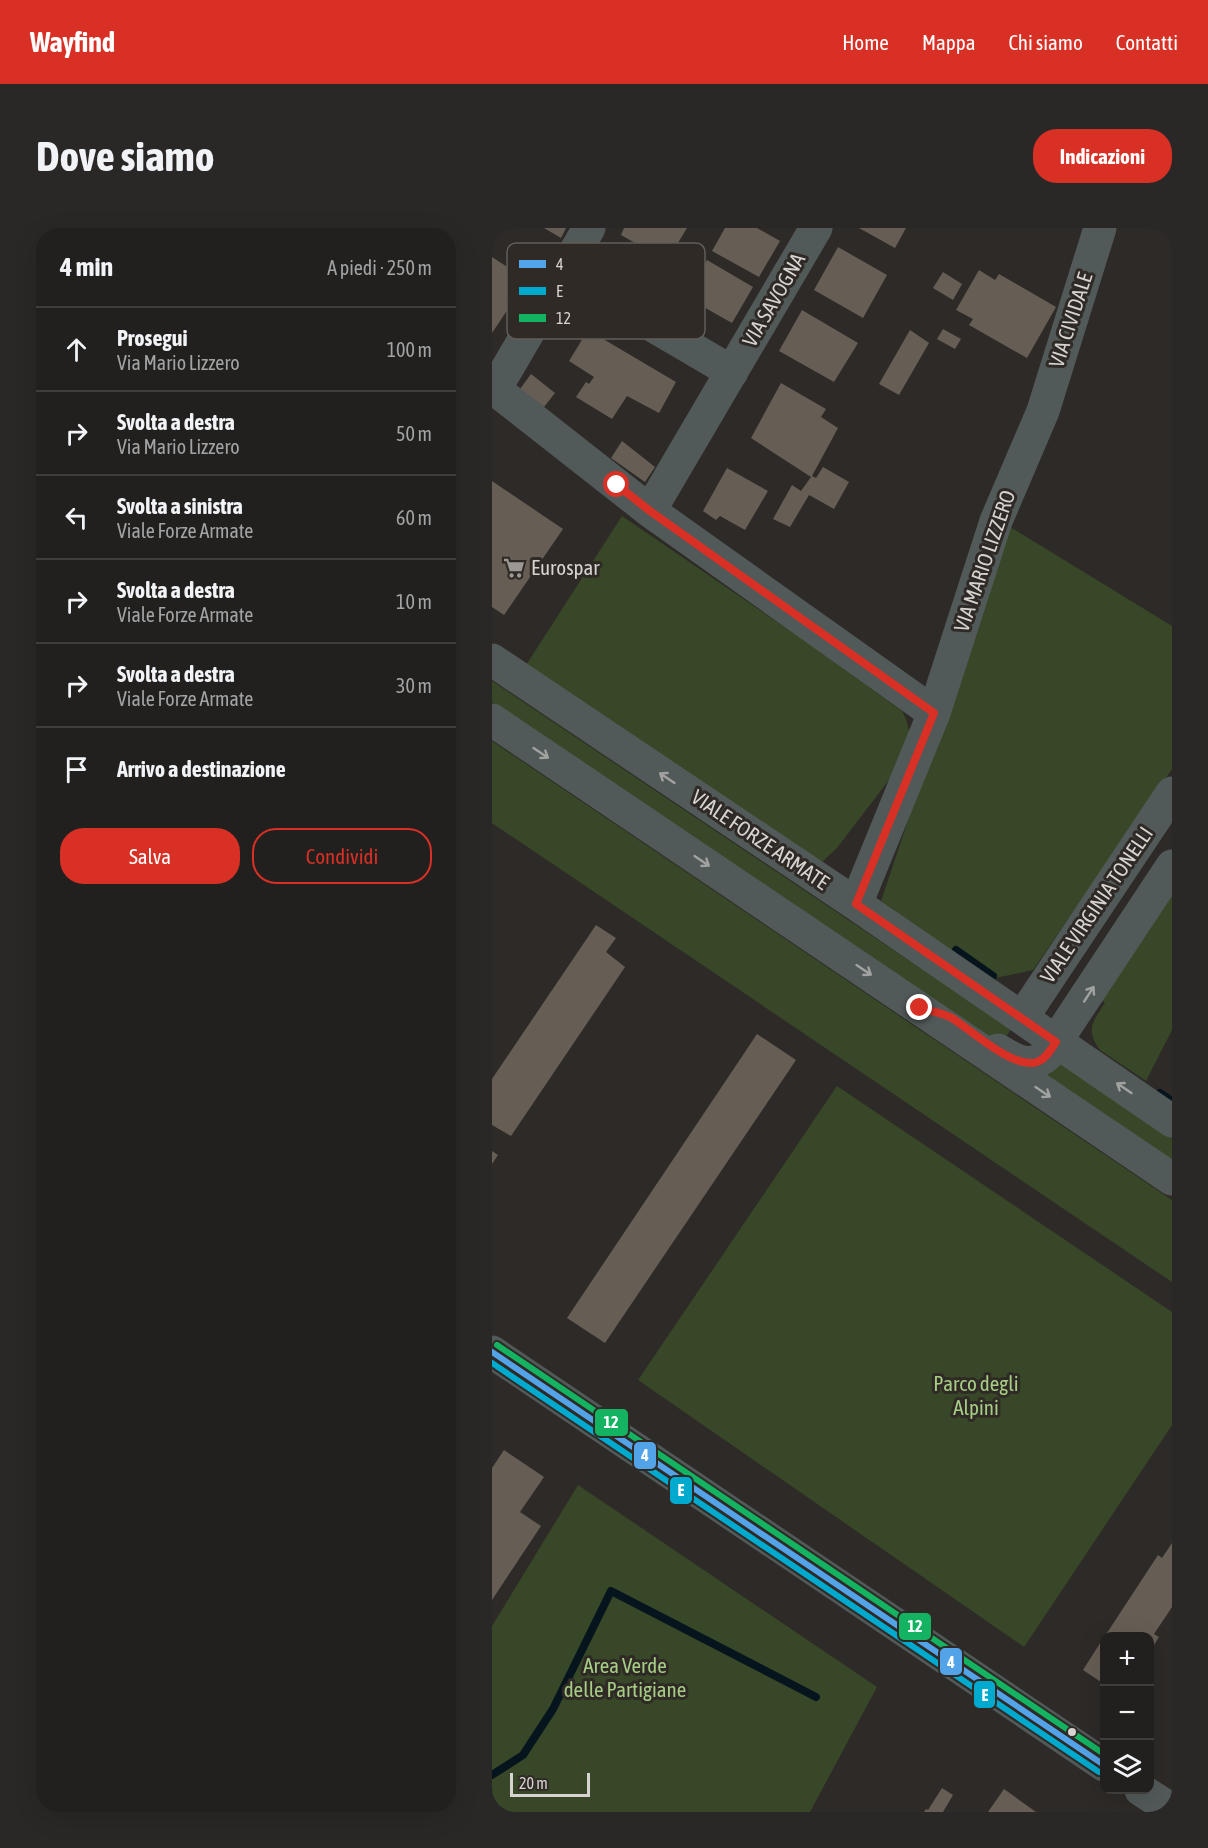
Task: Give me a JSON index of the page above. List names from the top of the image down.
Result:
{
  "streets": {
    "street": [
      "VIA SAVOGNA",
      "VIA CIVIDALE",
      "VIA MARIO LIZZERO",
      "VIALE FORZE ARMATE",
      "VIALE VIRGINIA TONELLI"
    ]
  },
  "crossings": [
    ["VIA CIVIDALE", "VIA MARIO LIZZERO"],
    ["VIA MARIO LIZZERO", "VIALE FORZE ARMATE"],
    ["VIALE FORZE ARMATE", "VIALE VIRGINIA TONELLI"]
  ],
  "parks": ["Parco degli Alpini", "Area Verde delle Partigiane"],
  "places": {
    "supermarket": ["Eurospar"]
  },
  "lines": ["transit line 12", "transit line 4", "transit line E"],
  "legend": ["4", "E", "12"],
  "scale_bar": "20 m",
  "page": {
    "header": "Wayfind",
    "nav": [
      "Home",
      "Mappa",
      "Chi siamo",
      "Contatti"
    ],
    "buttons": [
      "Indicazioni",
      ["Salva", "Condividi"]
    ],
    "title": "Dove siamo",
    "heading": ["4 min", "A piedi · 250 m"],
    "list": [
      ["Prosegui", "Via Mario Lizzero", "100 m"],
      ["Svolta a destra", "Via Mario Lizzero", "50 m"],
      ["Svolta a sinistra", "Viale Forze Armate", "60 m"],
      ["Svolta a destra", "Viale Forze Armate", "10 m"],
      ["Svolta a destra", "Viale Forze Armate", "30 m"],
      "Arrivo a destinazione"
    ],
    "map_buttons": ["+", "−"],
    "scale": "20 m"
  }
}
